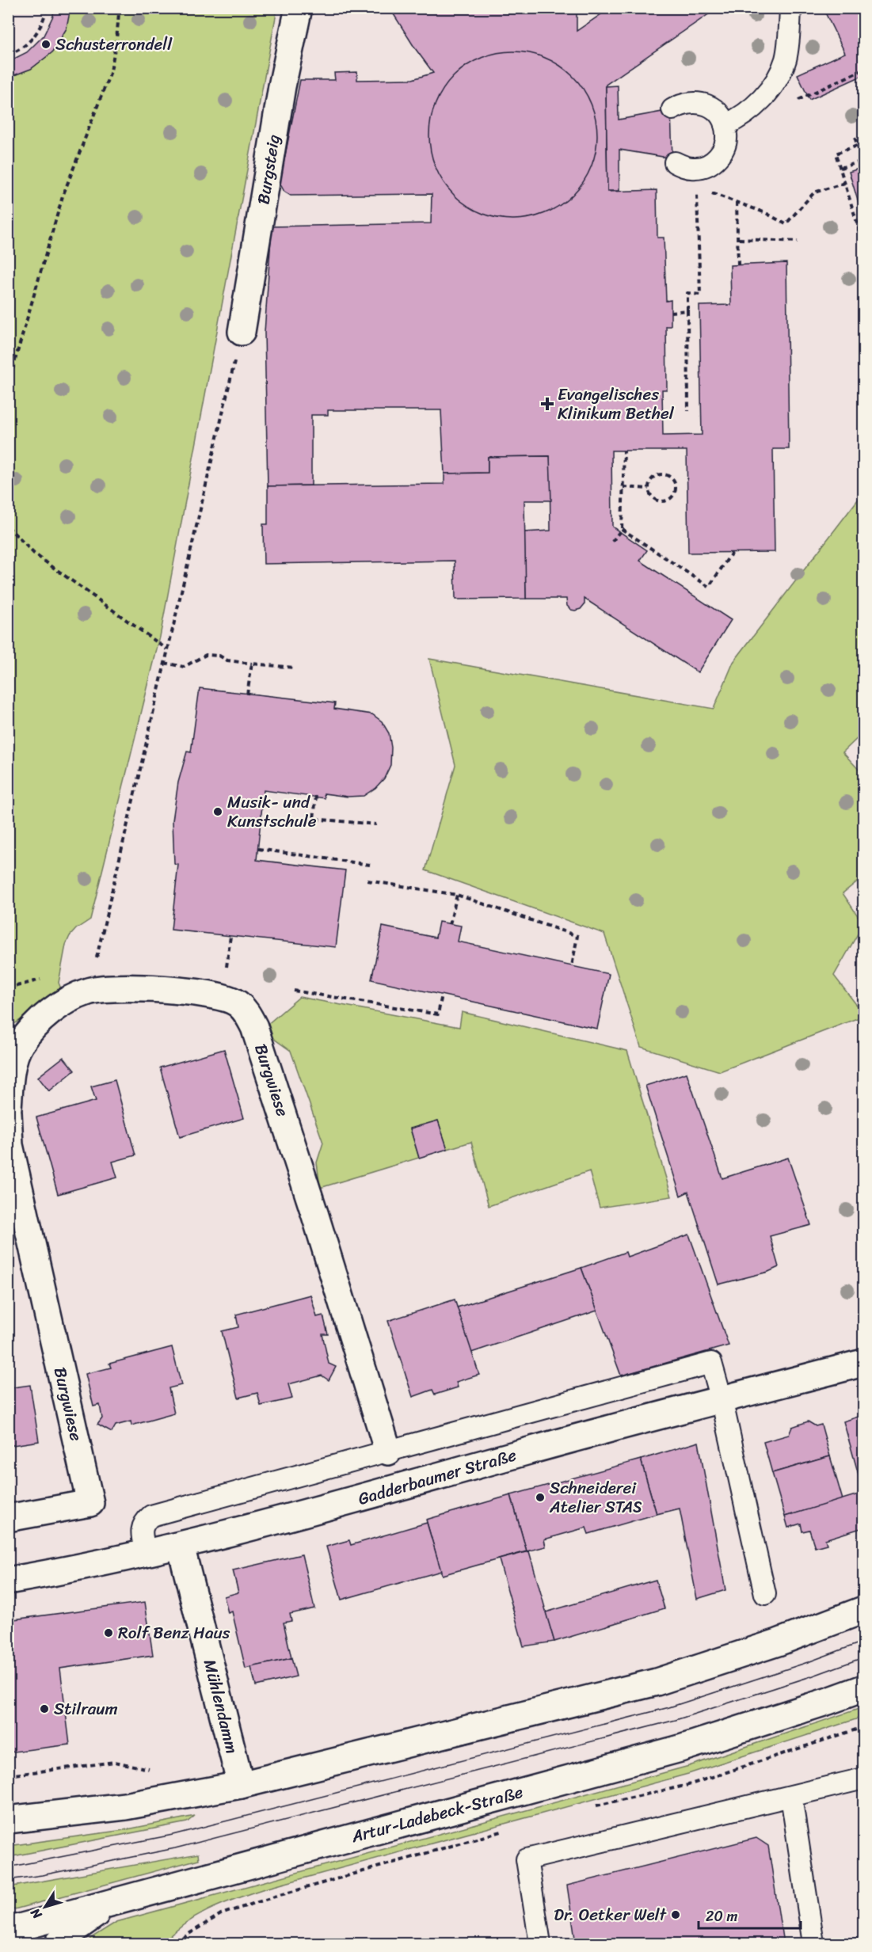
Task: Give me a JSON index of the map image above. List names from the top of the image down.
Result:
{
  "streets": {
    "street": [
      "Burgsteig",
      "Burgwiese",
      "Gadderbaumer Straße",
      "Mühlendamm",
      "Artur-Ladebeck-Straße"
    ]
  },
  "crossings": [
    ["Gadderbaumer Straße", "Mühlendamm"]
  ],
  "places": {
    "other": [
      "Schusterrondell",
      "Musik- und Kunstschule",
      "Schneiderei Atelier STAS",
      "Rolf Benz Haus",
      "Stilraum",
      "Dr. Oetker Welt"
    ],
    "health": ["Evangelisches Klinikum Bethel"]
  },
  "scale_bar": "20 m",
  "north": "bottom left"
}
